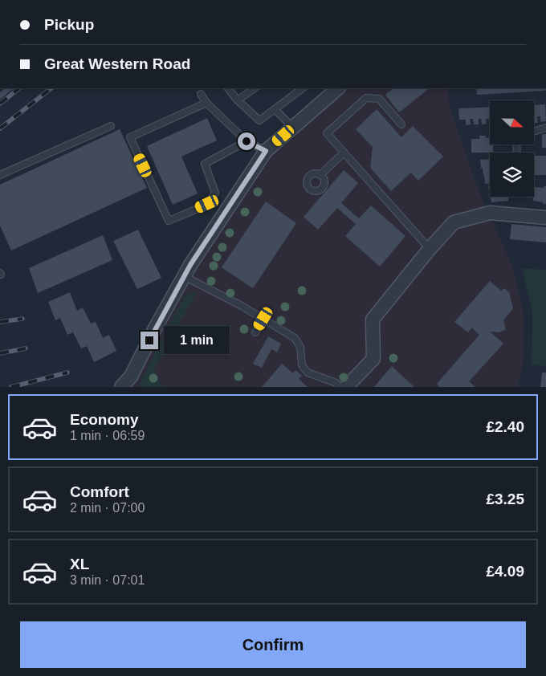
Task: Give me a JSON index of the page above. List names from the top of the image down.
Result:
{
  "north": "right",
  "page": {
    "banner": ["Pickup", "Great Western Road"],
    "bubble": "1 min",
    "list": [
      {
        "name": "Economy",
        "note": "1 min · 06:59",
        "value": "£2.40"
      },
      {
        "name": "Comfort",
        "note": "2 min · 07:00",
        "value": "£3.25"
      },
      {
        "name": "XL",
        "note": "3 min · 07:01",
        "value": "£4.09"
      }
    ],
    "buttons": "Confirm"
  }
}
